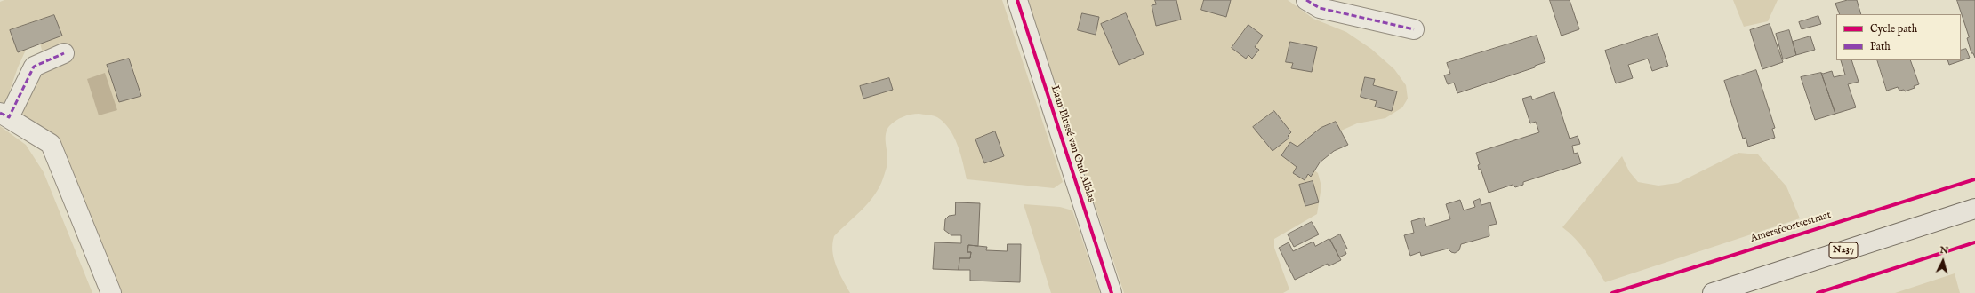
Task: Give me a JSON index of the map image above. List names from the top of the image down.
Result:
{
  "streets": {
    "main road": ["N237"],
    "street": ["Laan Blussé van Oud Alblas"],
    "cycle path": ["Amersfoortsestraat"]
  },
  "legend": ["Cycle path", "Path"],
  "north": "top"
}
